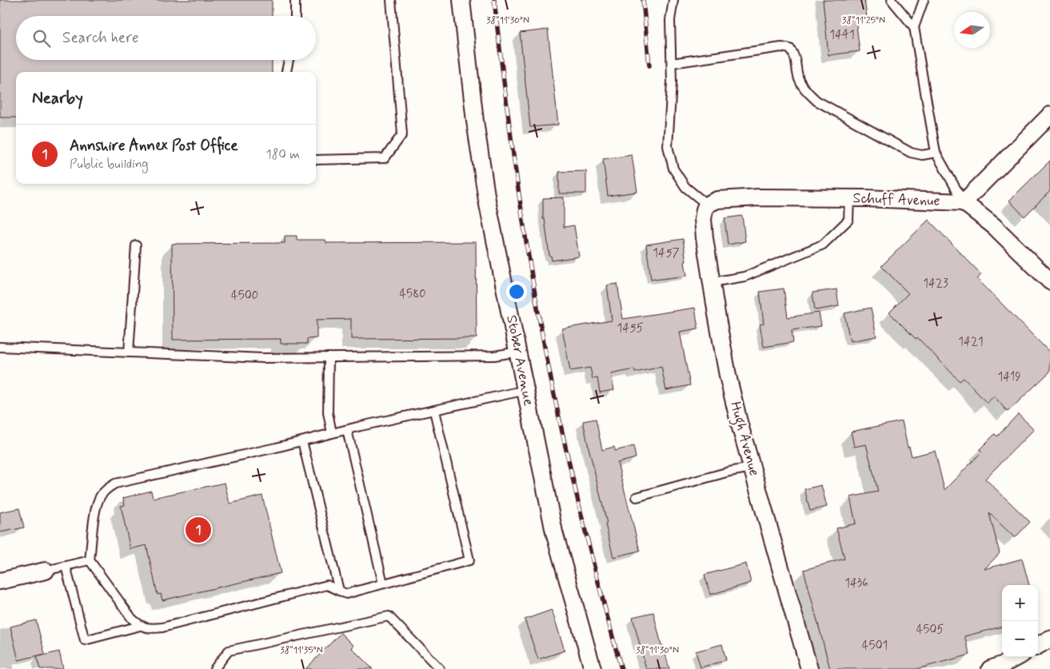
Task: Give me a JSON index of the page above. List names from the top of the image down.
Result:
{
  "streets": {
    "street": ["Schuff Avenue", "Stober Avenue", "Hugh Avenue"]
  },
  "crossings": [
    ["Schuff Avenue", "Hugh Avenue"]
  ],
  "house_numbers": [
    "1441",
    "1457",
    "1423",
    "4580",
    "4500",
    "1455",
    "1421",
    "1419",
    "1436",
    "4505",
    "4501"
  ],
  "north": "left",
  "page": {
    "search": "Search here",
    "heading": "Nearby",
    "list": [
      {
        "mark": "1",
        "name": "Annshire Annex Post Office",
        "note": "Public building",
        "value": "180 m"
      }
    ],
    "pins": "1",
    "map_buttons": ["+", "−"]
  },
  "coordinates": ["38°11'30\"N", "38°11'25\"N", "38°11'35\"N"]
}
